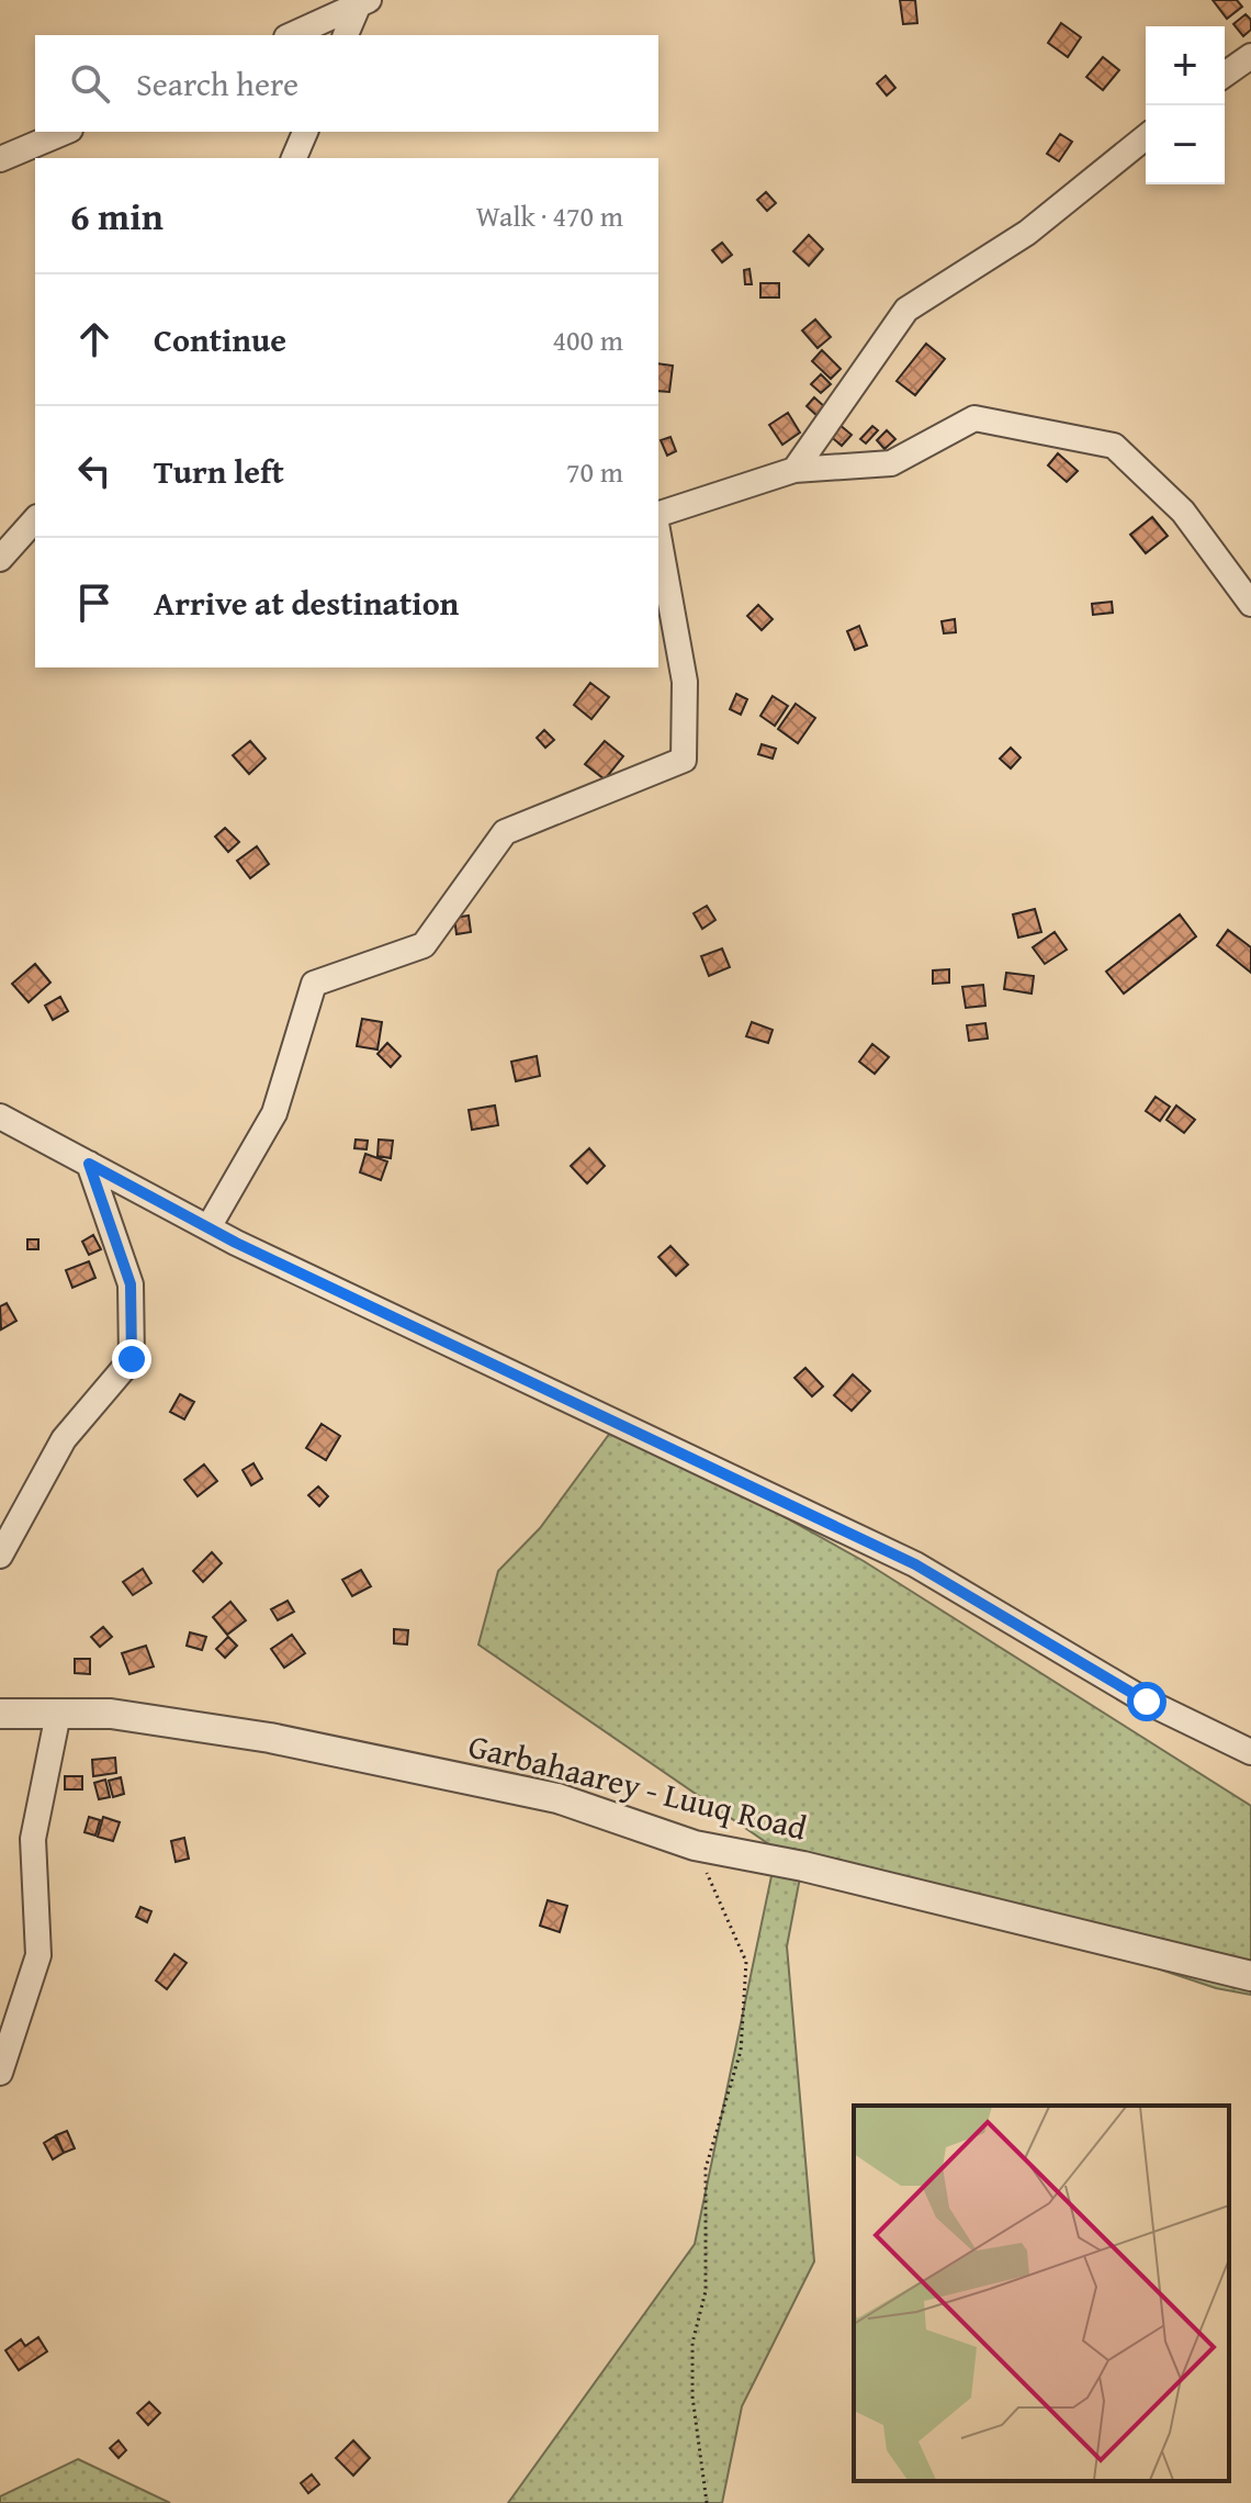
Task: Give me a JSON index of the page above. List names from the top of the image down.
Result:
{
  "streets": {
    "street": ["Garbahaarey - Luuq Road"]
  },
  "page": {
    "map_buttons": ["+", "−"],
    "search": "Search here",
    "heading": ["6 min", "Walk · 470 m"],
    "list": [
      ["Continue", "400 m"],
      ["Turn left", "70 m"],
      "Arrive at destination"
    ]
  }
}
